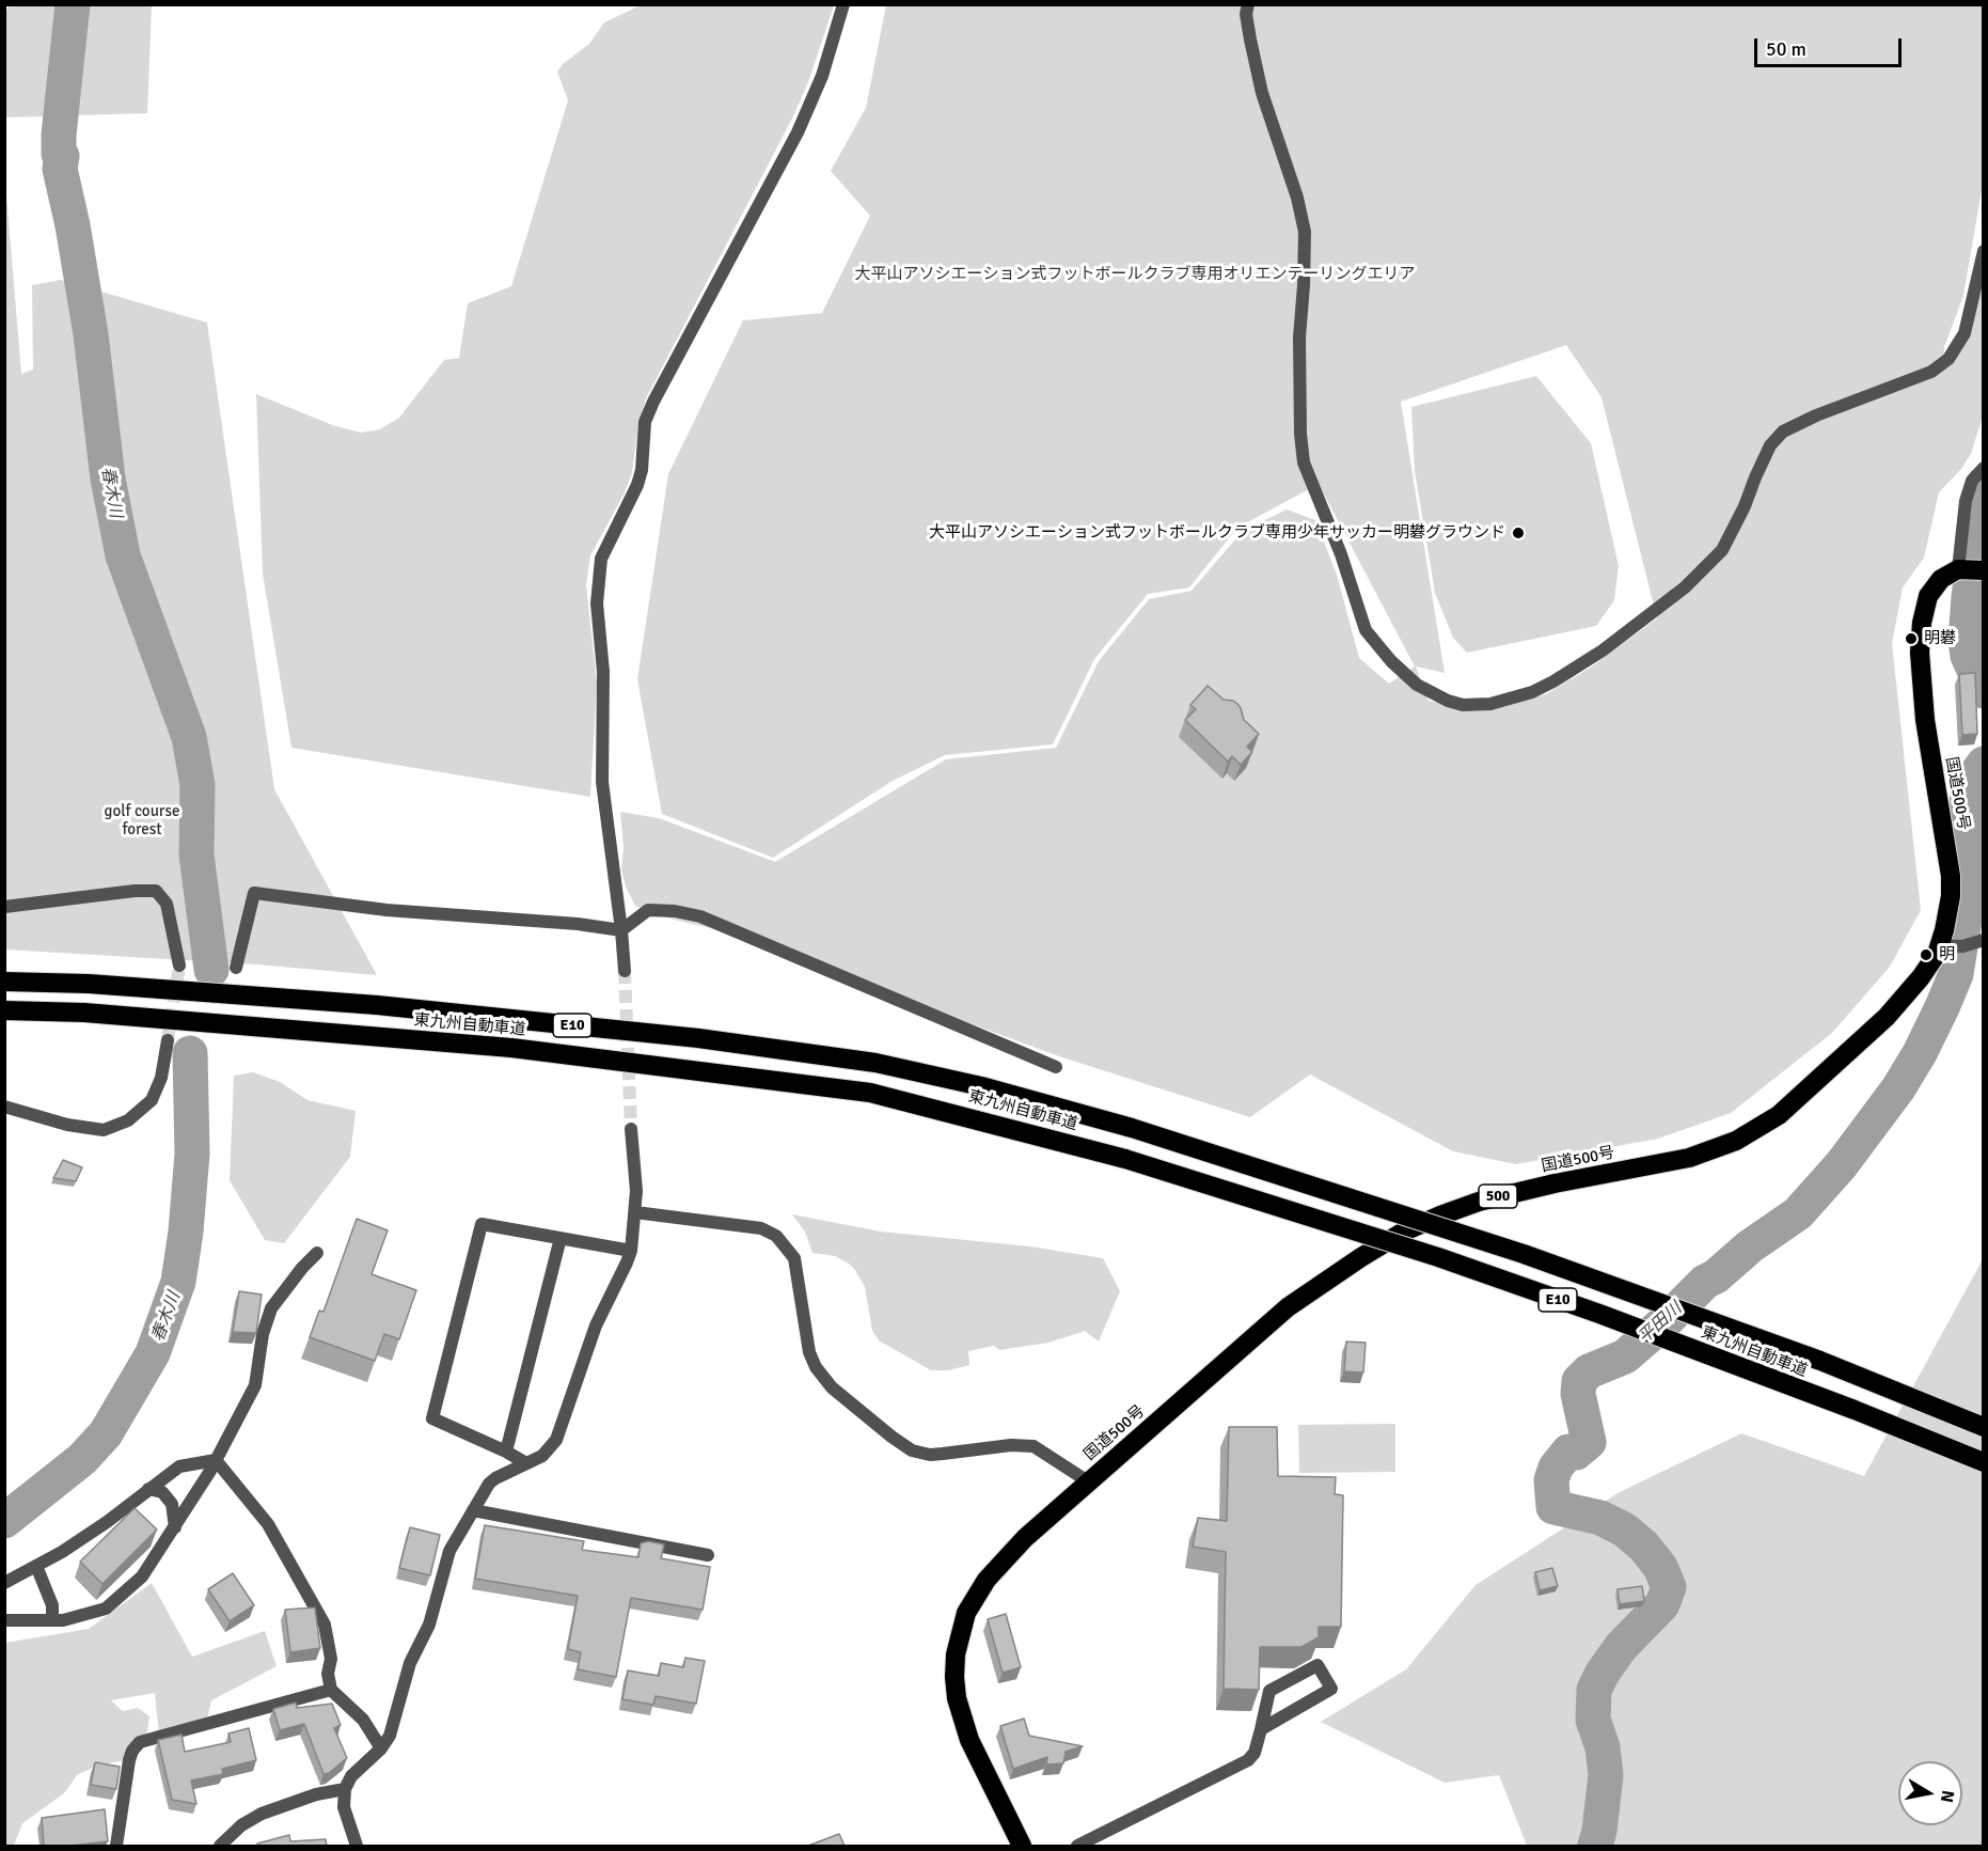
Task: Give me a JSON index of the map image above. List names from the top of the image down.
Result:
{
  "streets": {
    "highway": [
      "国道500号",
      "東九州自動車道",
      "E10",
      "500"
    ]
  },
  "water": ["春木川", "平田川"],
  "parks": ["大平山アソシエーション式フットボールクラブ専用オリエンテーリングエリア", "golf course forest"],
  "places": ["大平山アソシエーション式フットボールクラブ専用少年サッカー明礬グラウンド", "明礬", "明"],
  "scale_bar": "50 m",
  "north": "right"
}
